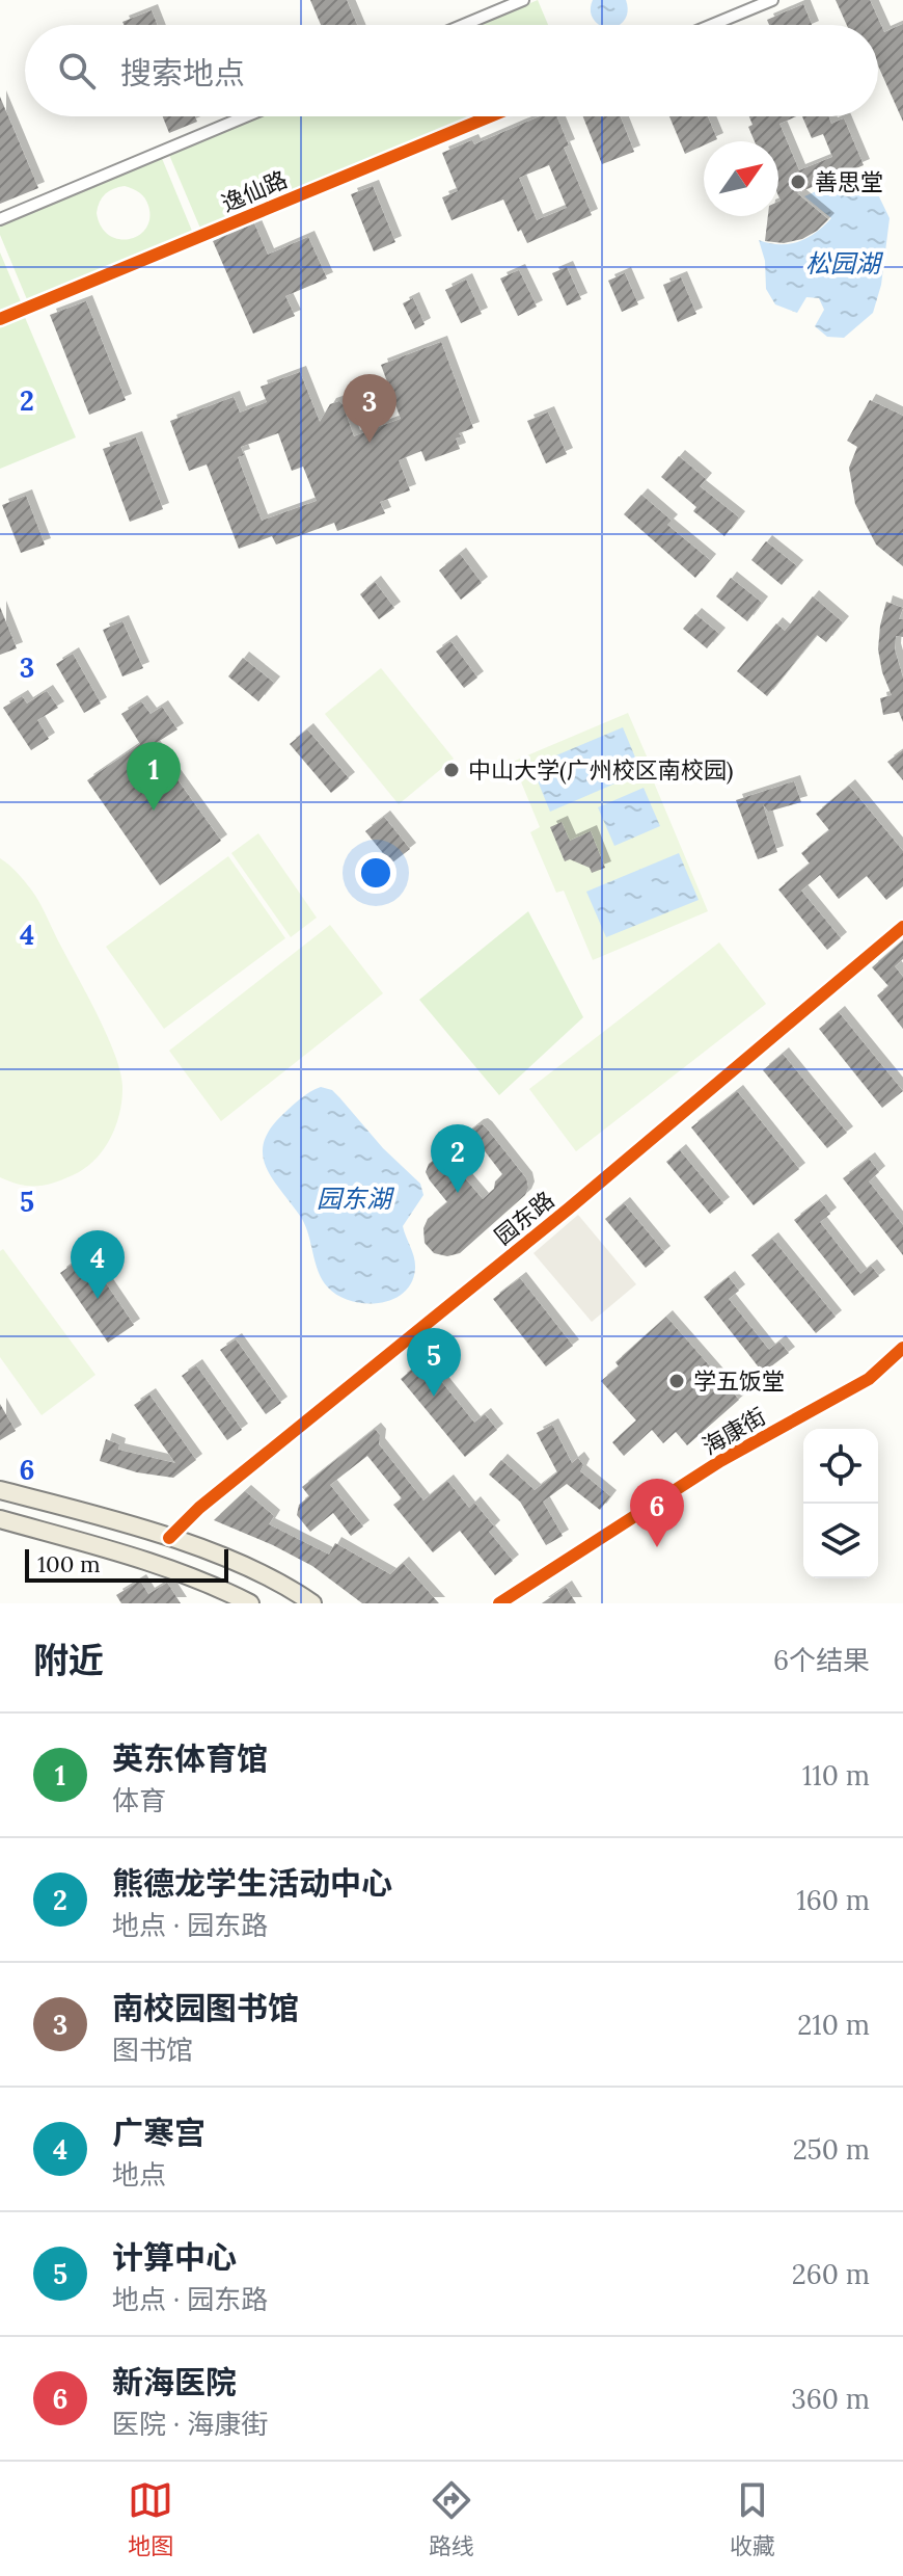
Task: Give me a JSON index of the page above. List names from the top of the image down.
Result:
{
  "streets": {
    "street": ["逸仙路", "园东路", "海康街"]
  },
  "water": ["松园湖", "园东湖"],
  "places": ["善思堂", "中山大学(广州校区南校园)", "学五饭堂"],
  "scale_bar": "100 m",
  "north": "top right",
  "page": {
    "search": "搜索地点",
    "pins": [
      "3",
      "1",
      "2",
      "4",
      "5",
      "6"
    ],
    "scale": "100 m",
    "heading": ["附近", "6个结果"],
    "list": [
      {
        "mark": "1",
        "name": "英东体育馆",
        "note": "体育",
        "value": "110 m"
      },
      {
        "mark": "2",
        "name": "熊德龙学生活动中心",
        "note": "地点 · 园东路",
        "value": "160 m"
      },
      {
        "mark": "3",
        "name": "南校园图书馆",
        "note": "图书馆",
        "value": "210 m"
      },
      {
        "mark": "4",
        "name": "广寒宫",
        "note": "地点",
        "value": "250 m"
      },
      {
        "mark": "5",
        "name": "计算中心",
        "note": "地点 · 园东路",
        "value": "260 m"
      },
      {
        "mark": "6",
        "name": "新海医院",
        "note": "医院 · 海康街",
        "value": "360 m"
      }
    ],
    "nav": ["地图", "路线", "收藏"]
  },
  "grid": {
    "rows": [
      "2",
      "3",
      "4",
      "5",
      "6"
    ]
  }
}
